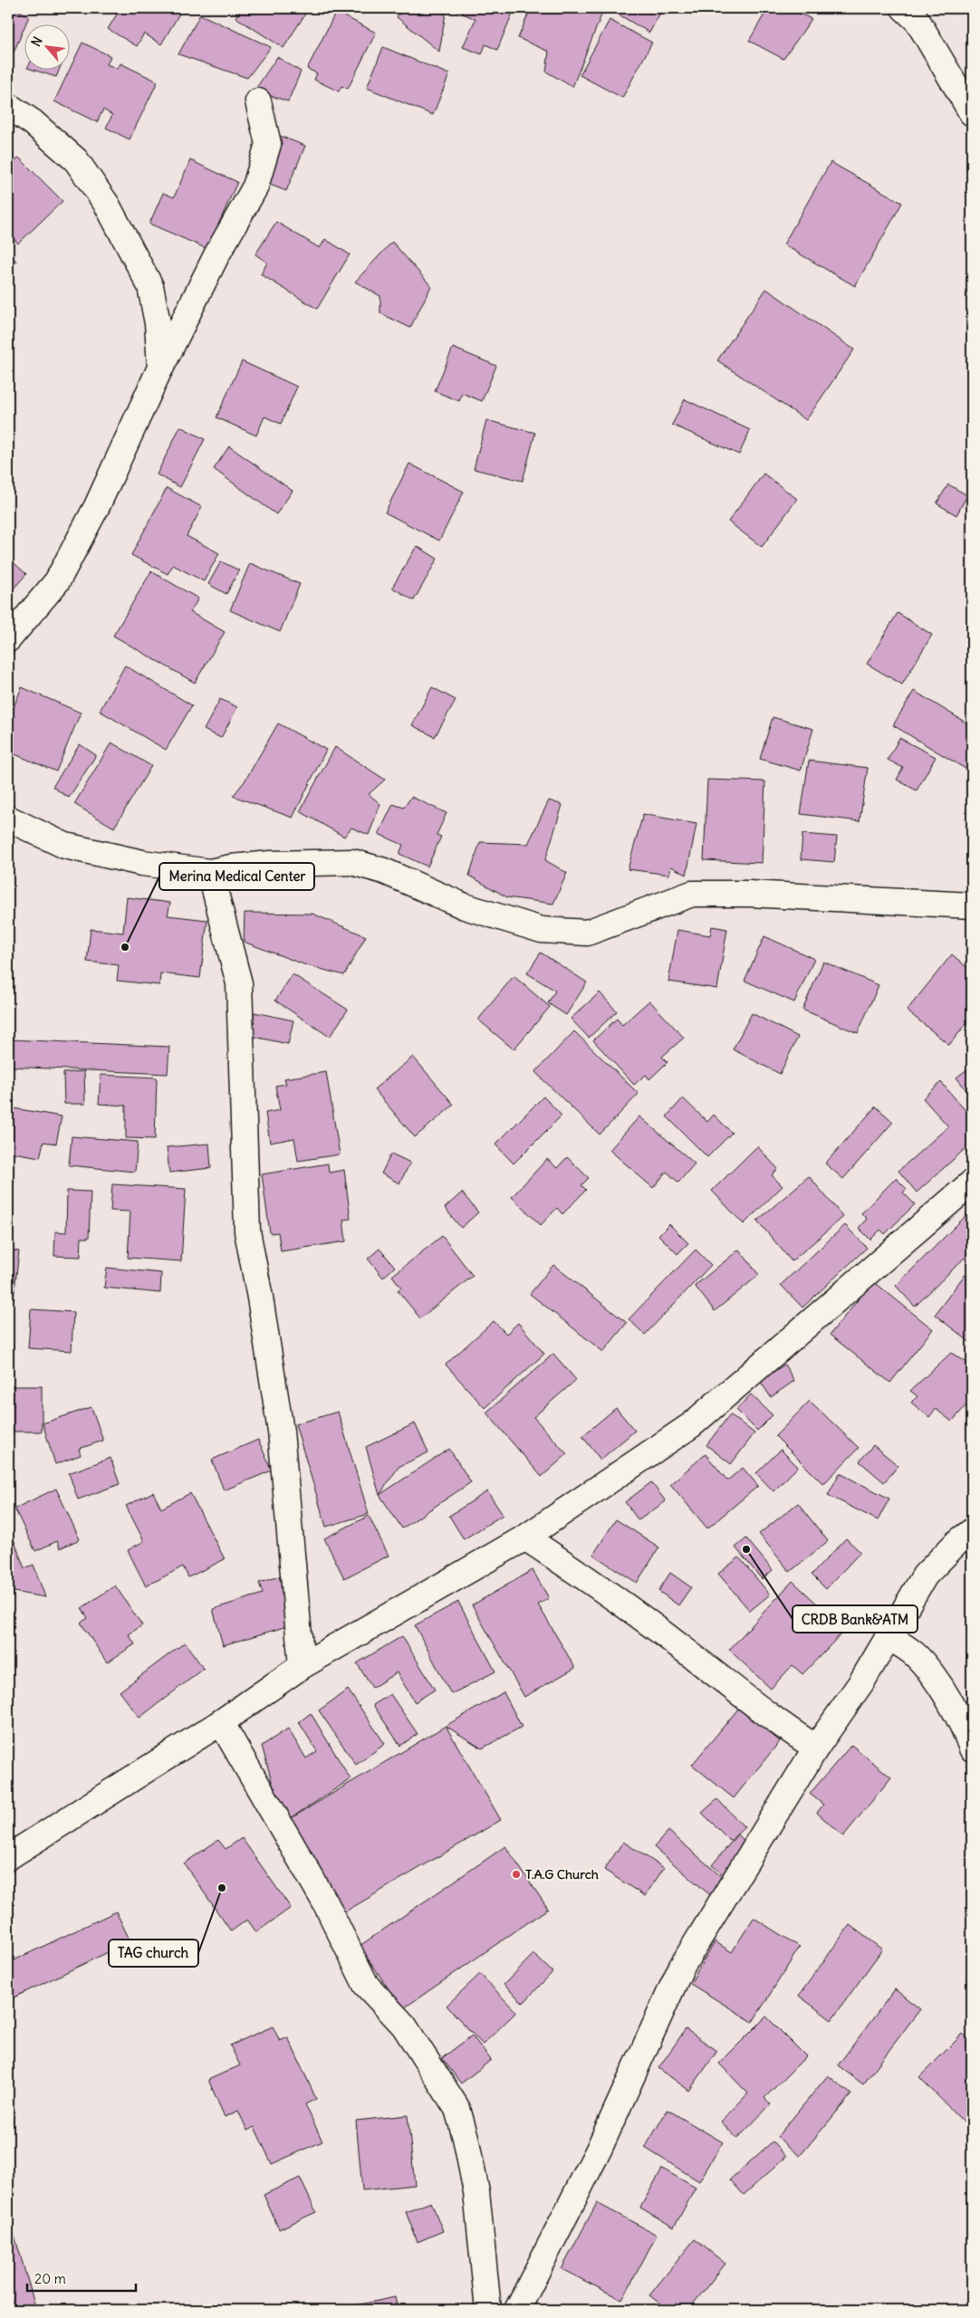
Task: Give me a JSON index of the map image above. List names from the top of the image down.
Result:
{
  "places": [
    "Merina Medical Center",
    "CRDB Bank&ATM",
    "T.A.G Church",
    "TAG church"
  ],
  "scale_bar": "20 m",
  "north": "top left"
}
